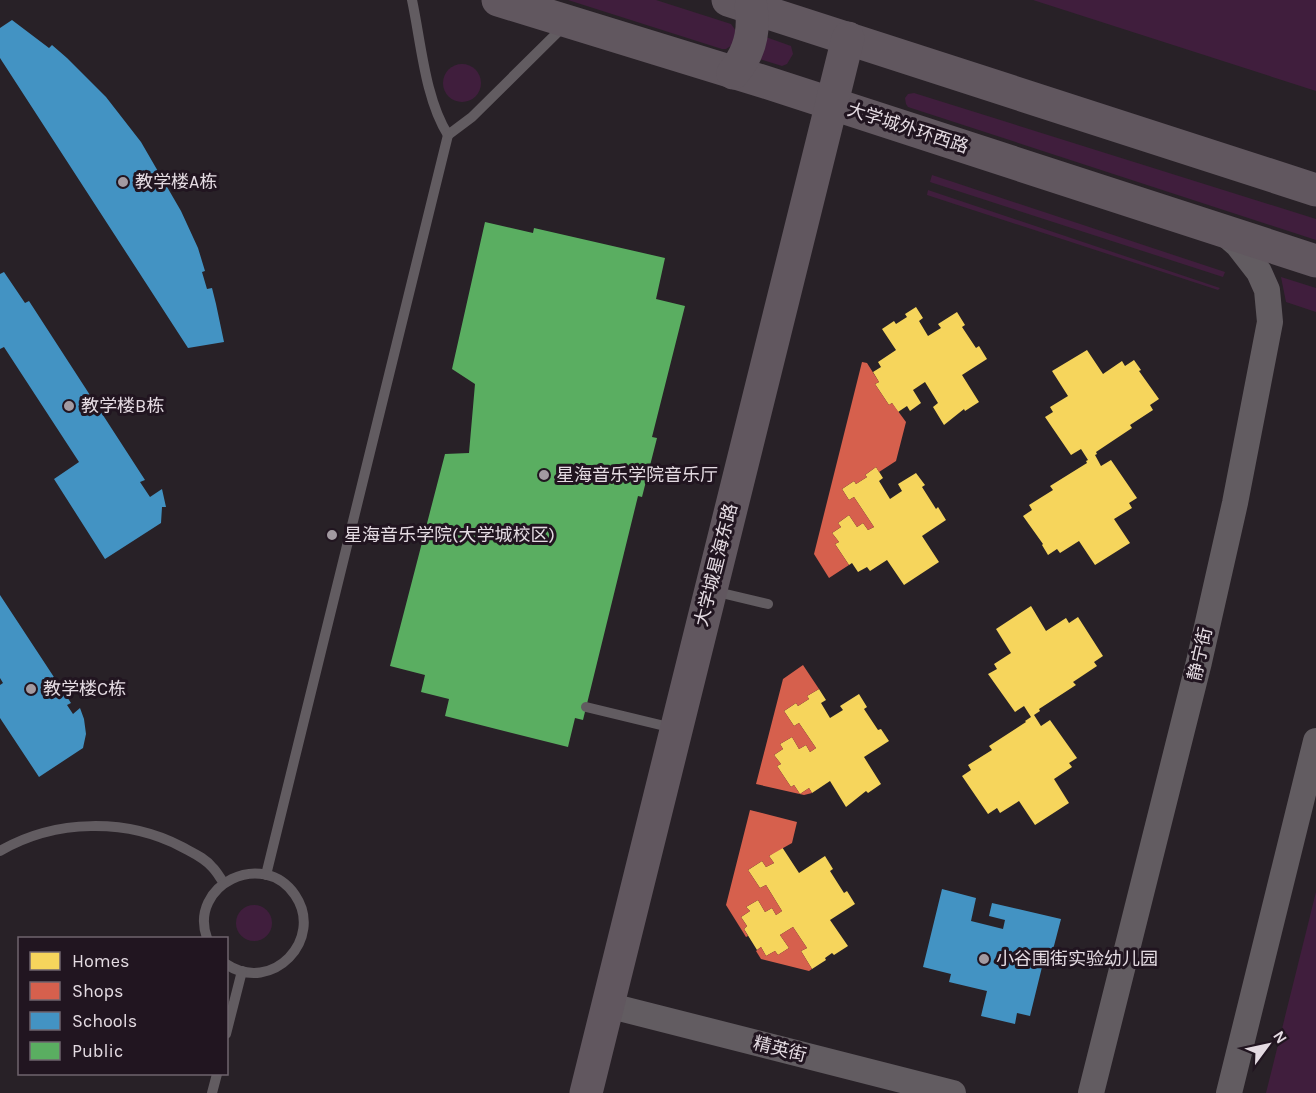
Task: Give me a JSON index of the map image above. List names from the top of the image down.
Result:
{
  "streets": {
    "main road": ["大学城外环西路", "大学城星海东路"],
    "street": ["静宁街", "精英街"]
  },
  "crossings": [
    ["大学城外环西路", "大学城星海东路"],
    ["大学城外环西路", "静宁街"],
    ["大学城星海东路", "精英街"]
  ],
  "places": [
    "教学楼A栋",
    "教学楼B栋",
    "星海音乐学院音乐厅",
    "星海音乐学院(大学城校区)",
    "教学楼C栋",
    "小谷围街实验幼儿园"
  ],
  "legend": [
    "Homes",
    "Shops",
    "Schools",
    "Public"
  ],
  "north": "top right"
}
